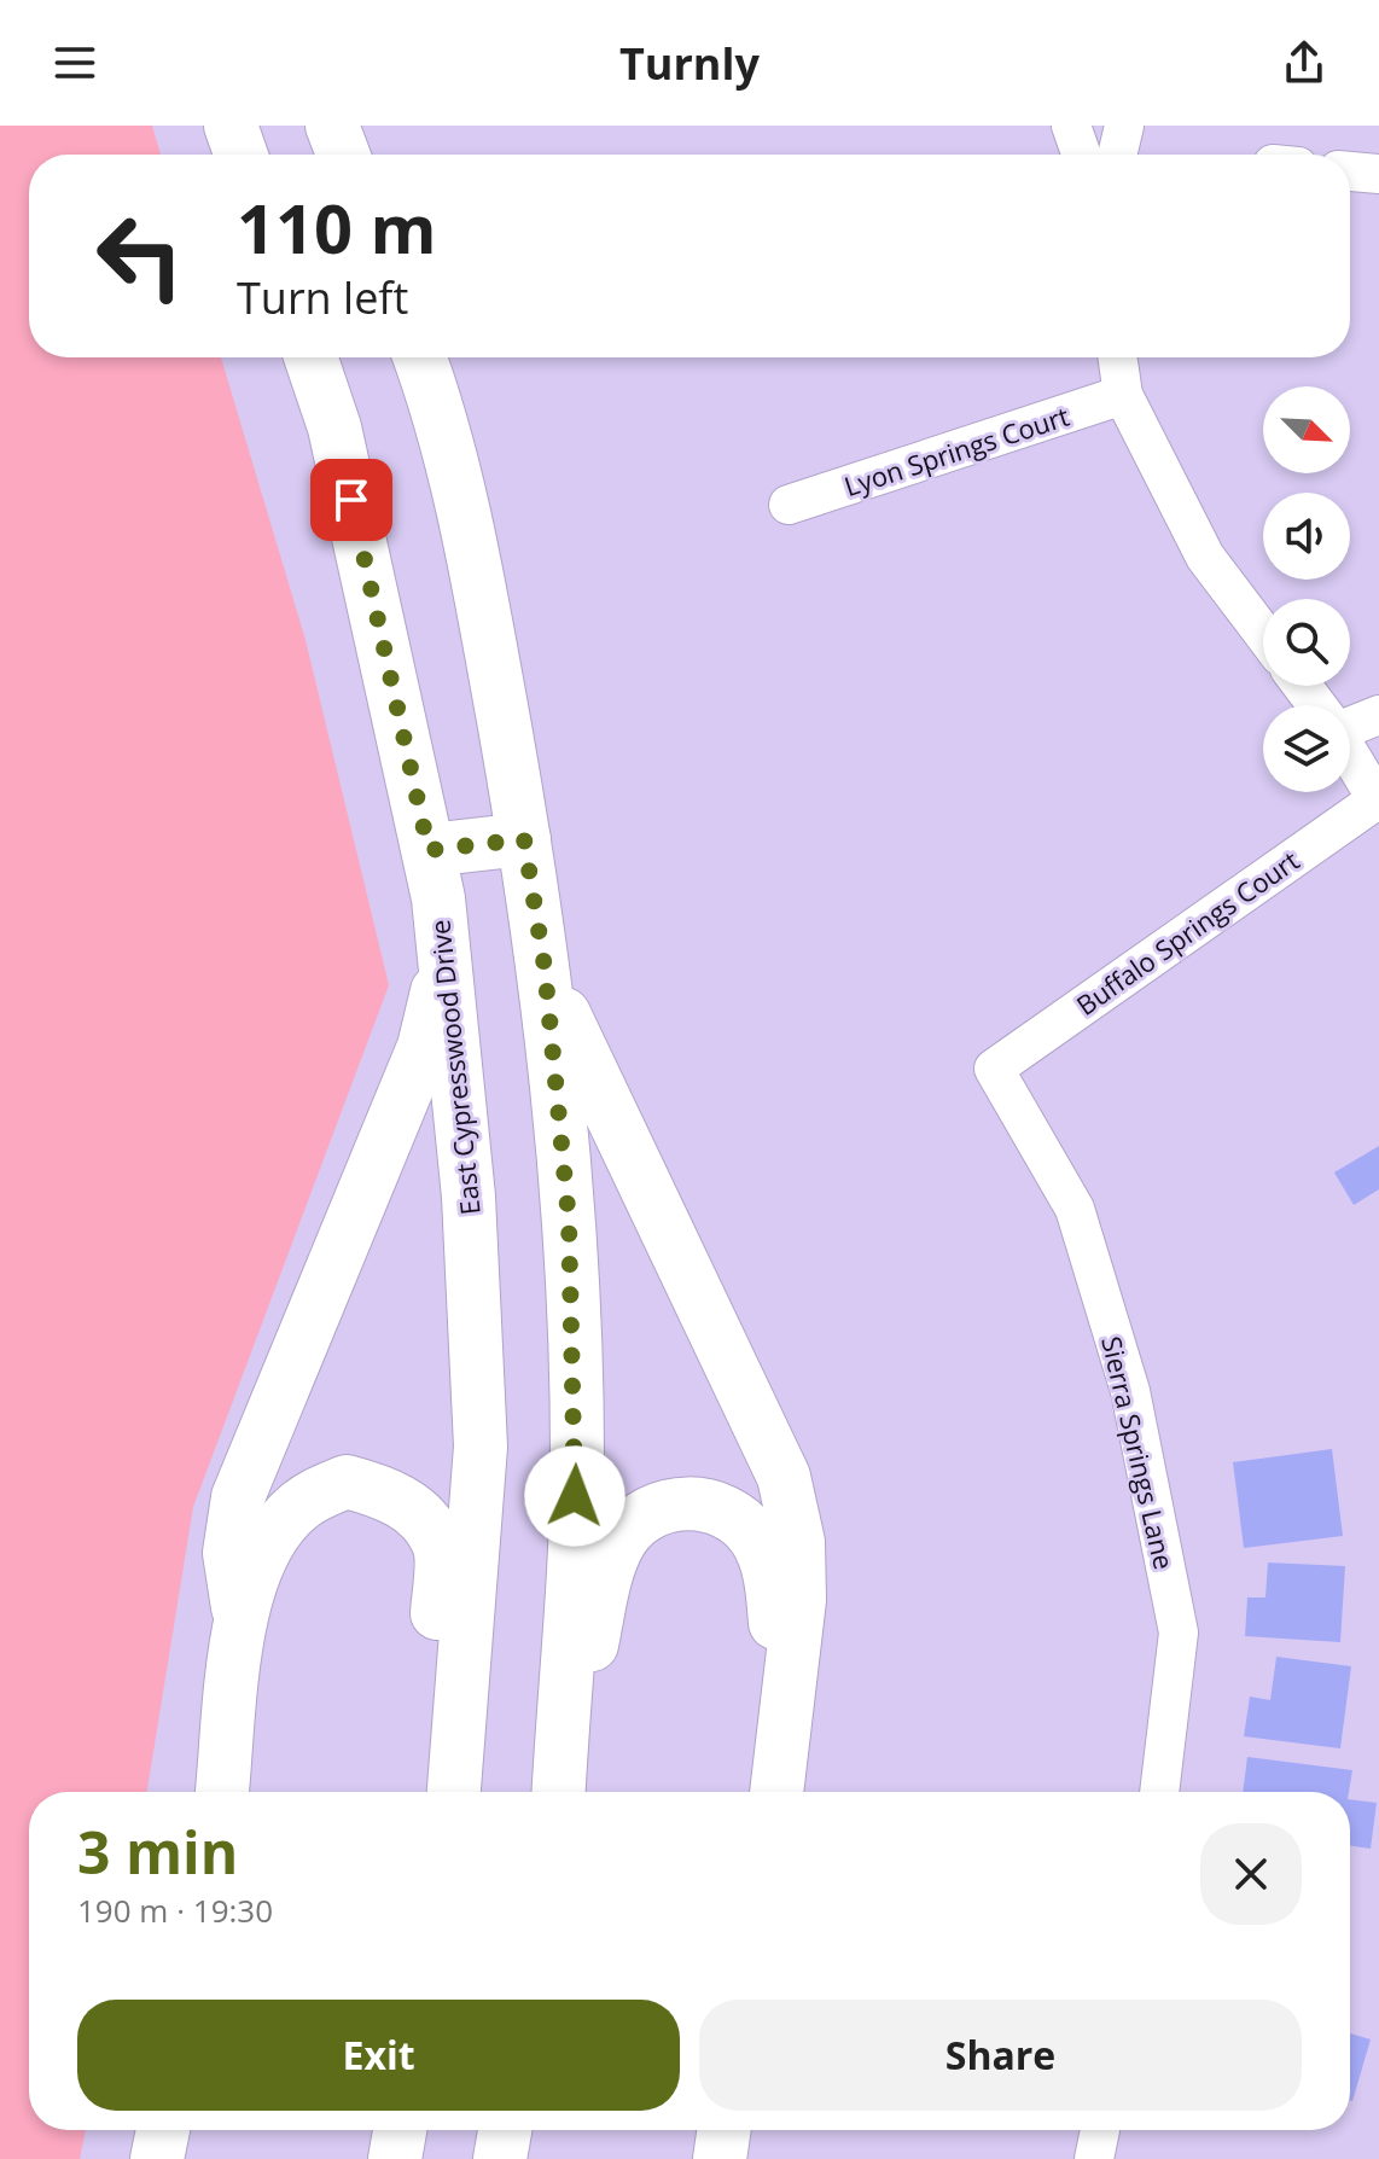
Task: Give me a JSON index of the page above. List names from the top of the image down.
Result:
{
  "streets": {
    "main road": ["East Cypresswood Drive"],
    "street": ["Lyon Springs Court", "Buffalo Springs Court", "Sierra Springs Lane"]
  },
  "crossings": [
    ["Buffalo Springs Court", "Sierra Springs Lane"]
  ],
  "north": "bottom right",
  "page": {
    "header": "Turnly",
    "turn": ["110 m", "Turn left"],
    "heading": ["3 min", "190 m · 19:30"],
    "buttons": ["Exit", "Share"]
  }
}
